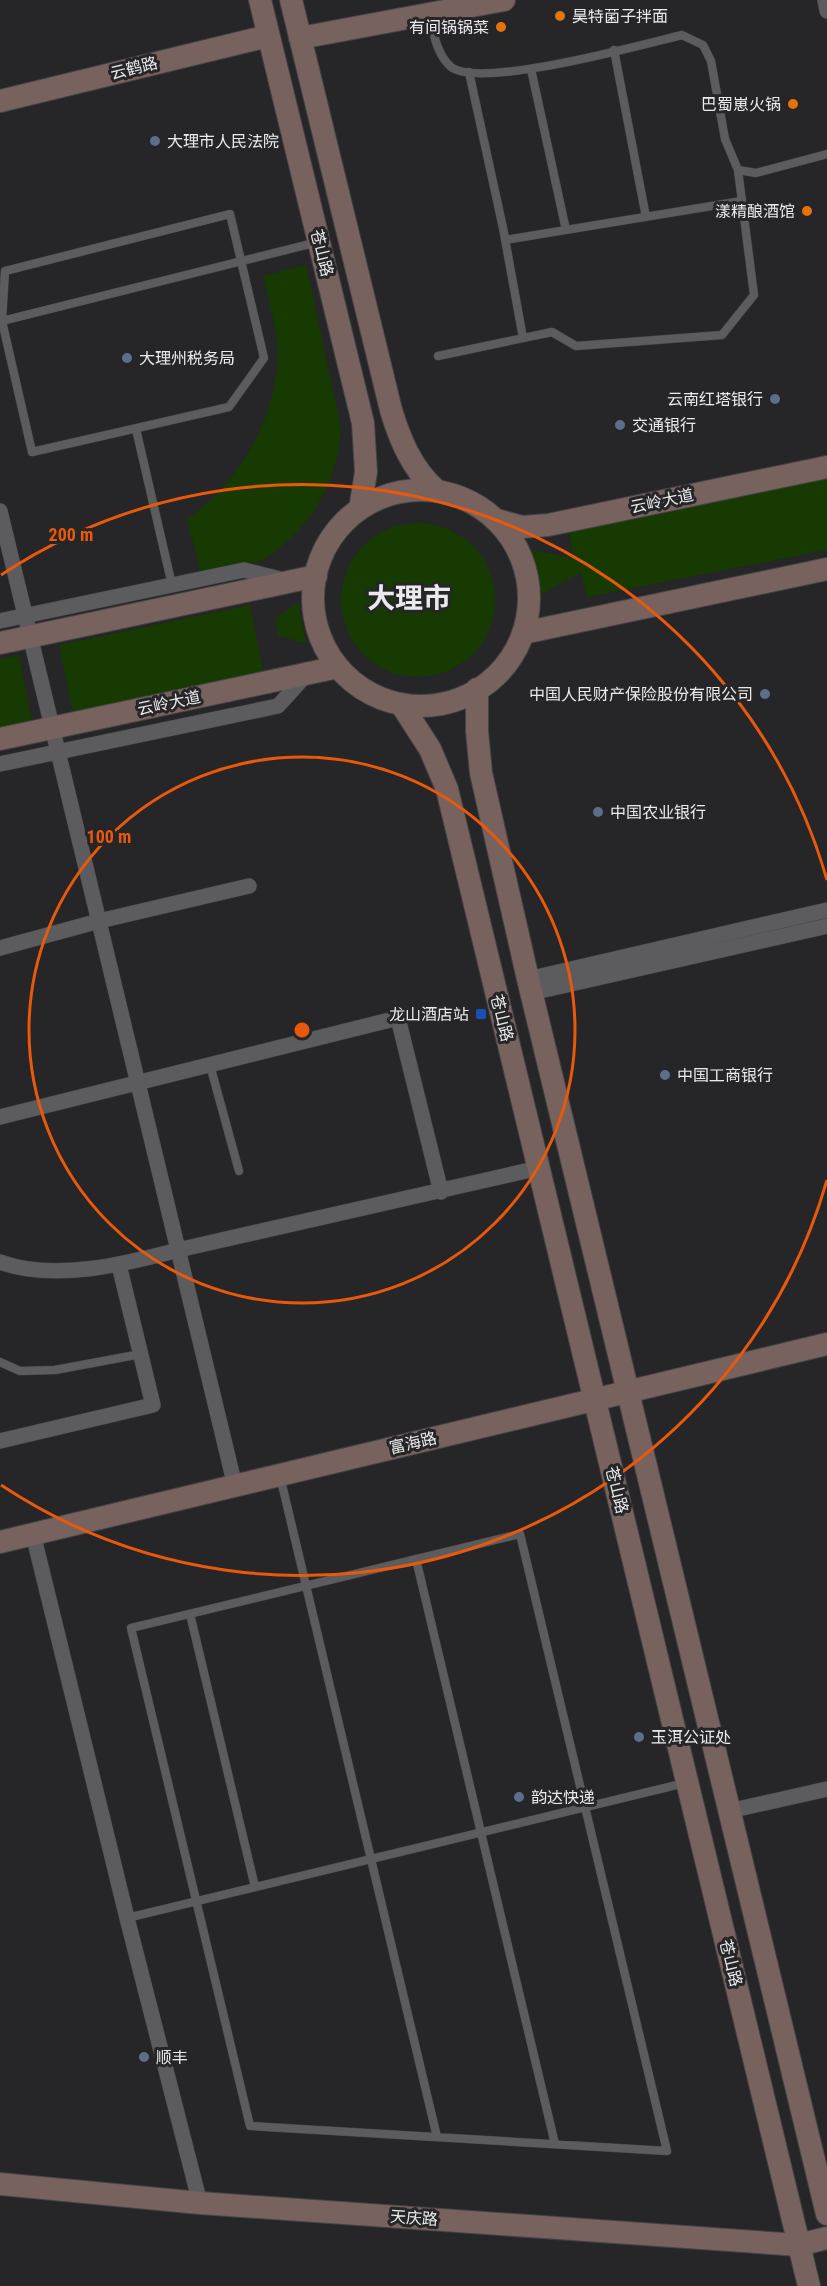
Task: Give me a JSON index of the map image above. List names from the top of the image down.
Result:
{
  "streets": {
    "main road": [
      "云鹤路",
      "苍山路",
      "云岭大道",
      "富海路",
      "天庆路"
    ]
  },
  "crossings": [
    ["云鹤路", "苍山路"],
    ["苍山路", "富海路"],
    ["苍山路", "天庆路"]
  ],
  "districts": ["大理市"],
  "places": {
    "other": [
      "昊特菌子拌面",
      "有间锅锅菜",
      "巴蜀崽火锅",
      "大理市人民法院",
      "漾精酿酒馆",
      "大理州税务局",
      "云南红塔银行",
      "交通银行",
      "中国人民财产保险股份有限公司",
      "中国农业银行",
      "中国工商银行",
      "玉洱公证处",
      "韵达快递",
      "顺丰"
    ],
    "transit": ["龙山酒店站"]
  },
  "rings": ["200 m", "100 m"]
}
